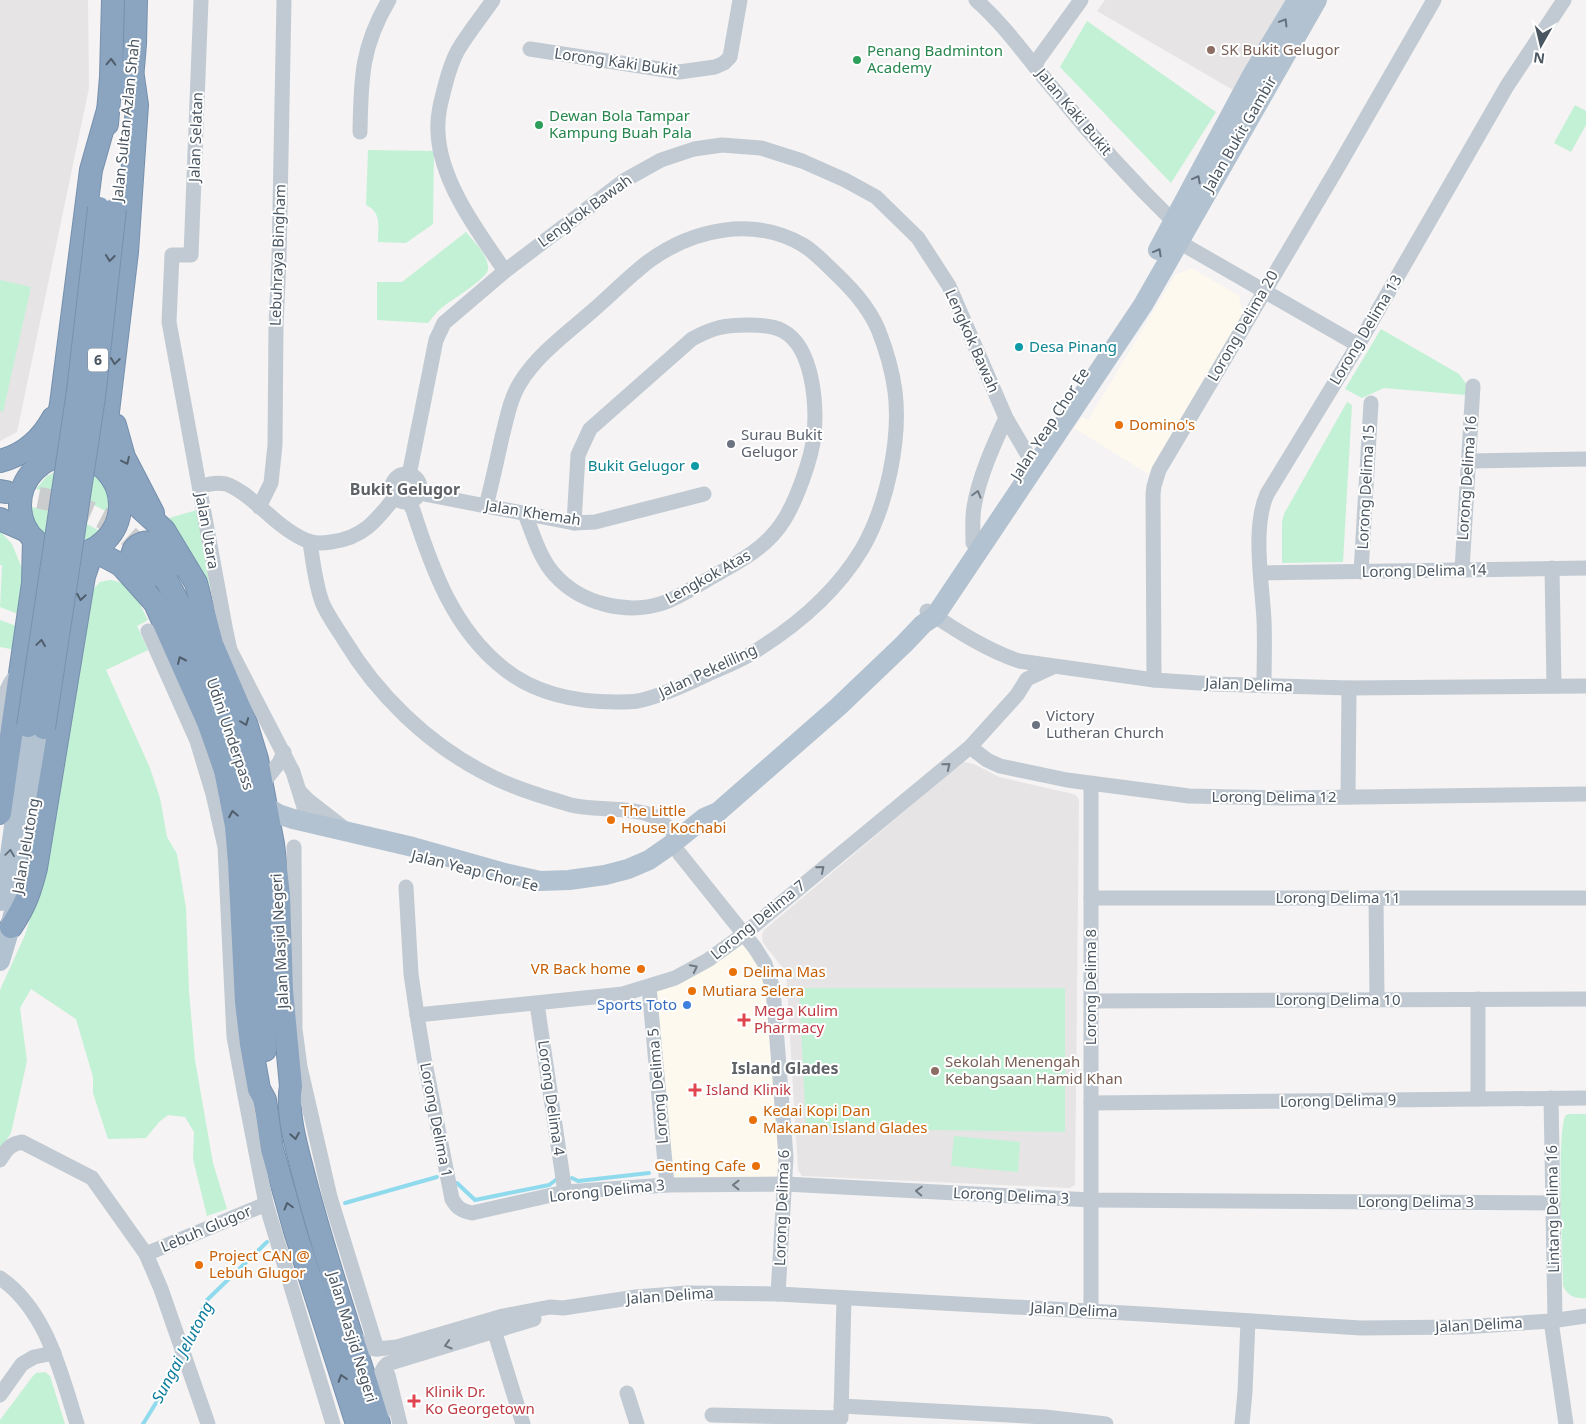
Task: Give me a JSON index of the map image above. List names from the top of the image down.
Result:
{
  "streets": {
    "highway": [
      "Jalan Sultan Azlan Shah",
      "6",
      "Udini Underpass",
      "Jalan Masjid Negeri"
    ],
    "main road": ["Jalan Bukit Gambir", "Jalan Yeap Chor Ee", "Jalan Jelutong"],
    "street": [
      "Lorong Kaki Bukit",
      "Jalan Kaki Bukit",
      "Jalan Selatan",
      "Lengkok Bawah",
      "Lebuhraya Bingham",
      "Lorong Delima 20",
      "Lorong Delima 13",
      "Lorong Delima 16",
      "Lorong Delima 15",
      "Jalan Khemah",
      "Jalan Utara",
      "Lorong Delima 14",
      "Lengkok Atas",
      "Jalan Pekeliling",
      "Jalan Delima",
      "Lorong Delima 12",
      "Lorong Delima 11",
      "Lorong Delima 7",
      "Lorong Delima 8",
      "Lorong Delima 10",
      "Lorong Delima 5",
      "Lorong Delima 4",
      "Lorong Delima 9",
      "Lorong Delima 1",
      "Lorong Delima 3",
      "Lorong Delima 6",
      "Lintang Delima 16",
      "Lebuh Glugor"
    ]
  },
  "crossings": [
    ["Jalan Kaki Bukit", "Jalan Bukit Gambir"],
    ["Jalan Kaki Bukit", "Jalan Yeap Chor Ee"],
    ["Jalan Sultan Azlan Shah", "6"],
    ["Jalan Bukit Gambir", "Jalan Yeap Chor Ee"],
    ["Jalan Selatan", "Jalan Utara"],
    ["Lengkok Bawah", "Jalan Yeap Chor Ee"],
    ["Lengkok Bawah", "Jalan Khemah"],
    ["Lengkok Bawah", "Jalan Pekeliling"],
    ["Lorong Delima 20", "Jalan Delima"],
    ["Lorong Delima 13", "Lorong Delima 14"],
    ["Lorong Delima 13", "Jalan Delima"],
    ["6", "Jalan Jelutong"],
    ["Jalan Yeap Chor Ee", "Jalan Utara"],
    ["Jalan Yeap Chor Ee", "Jalan Delima"],
    ["Jalan Yeap Chor Ee", "Jalan Masjid Negeri"],
    ["Jalan Yeap Chor Ee", "Lorong Delima 6"],
    ["Lorong Delima 16", "Lorong Delima 14"],
    ["Lorong Delima 15", "Lorong Delima 14"],
    ["Jalan Khemah", "Lengkok Atas"],
    ["Jalan Khemah", "Jalan Pekeliling"],
    ["Jalan Delima", "Lorong Delima 7"],
    ["Jalan Delima", "Lorong Delima 8"],
    ["Jalan Delima", "Lorong Delima 6"],
    ["Jalan Delima", "Lintang Delima 16"],
    ["Udini Underpass", "Jalan Masjid Negeri"],
    ["Lorong Delima 12", "Lorong Delima 7"],
    ["Lorong Delima 12", "Lorong Delima 8"],
    ["Lorong Delima 11", "Lorong Delima 8"],
    ["Lorong Delima 7", "Lorong Delima 5"],
    ["Lorong Delima 7", "Lorong Delima 4"],
    ["Lorong Delima 7", "Lorong Delima 1"],
    ["Lorong Delima 7", "Lorong Delima 6"],
    ["Lorong Delima 8", "Lorong Delima 10"],
    ["Lorong Delima 8", "Lorong Delima 9"],
    ["Lorong Delima 8", "Lorong Delima 3"],
    ["Lorong Delima 5", "Lorong Delima 3"],
    ["Lorong Delima 4", "Lorong Delima 3"],
    ["Lorong Delima 9", "Lintang Delima 16"],
    ["Lorong Delima 1", "Lorong Delima 3"],
    ["Lorong Delima 3", "Lorong Delima 6"],
    ["Lorong Delima 3", "Lintang Delima 16"]
  ],
  "one_way": ["Lorong Delima 7", "Lorong Delima 3"],
  "districts": ["Bukit Gelugor", "Island Glades"],
  "water": ["Sungai Jelutong"],
  "places": {
    "other": [
      "SK Bukit Gelugor",
      "Penang Badminton Academy",
      "Dewan Bola Tampar Kampung Buah Pala",
      "Desa Pinang",
      "Domino's",
      "Surau Bukit Gelugor",
      "Bukit Gelugor",
      "Victory Lutheran Church",
      "The Little House Kochabi",
      "VR Back home",
      "Delima Mas",
      "Mutiara Selera",
      "Sports Toto",
      "Sekolah Menengah Kebangsaan Hamid Khan",
      "Kedai Kopi Dan Makanan Island Glades",
      "Genting Cafe",
      "Project CAN @ Lebuh Glugor"
    ],
    "health": ["Mega Kulim Pharmacy", "Island Klinik", "Klinik Dr. Ko Georgetown"]
  },
  "north": "bottom"
}
